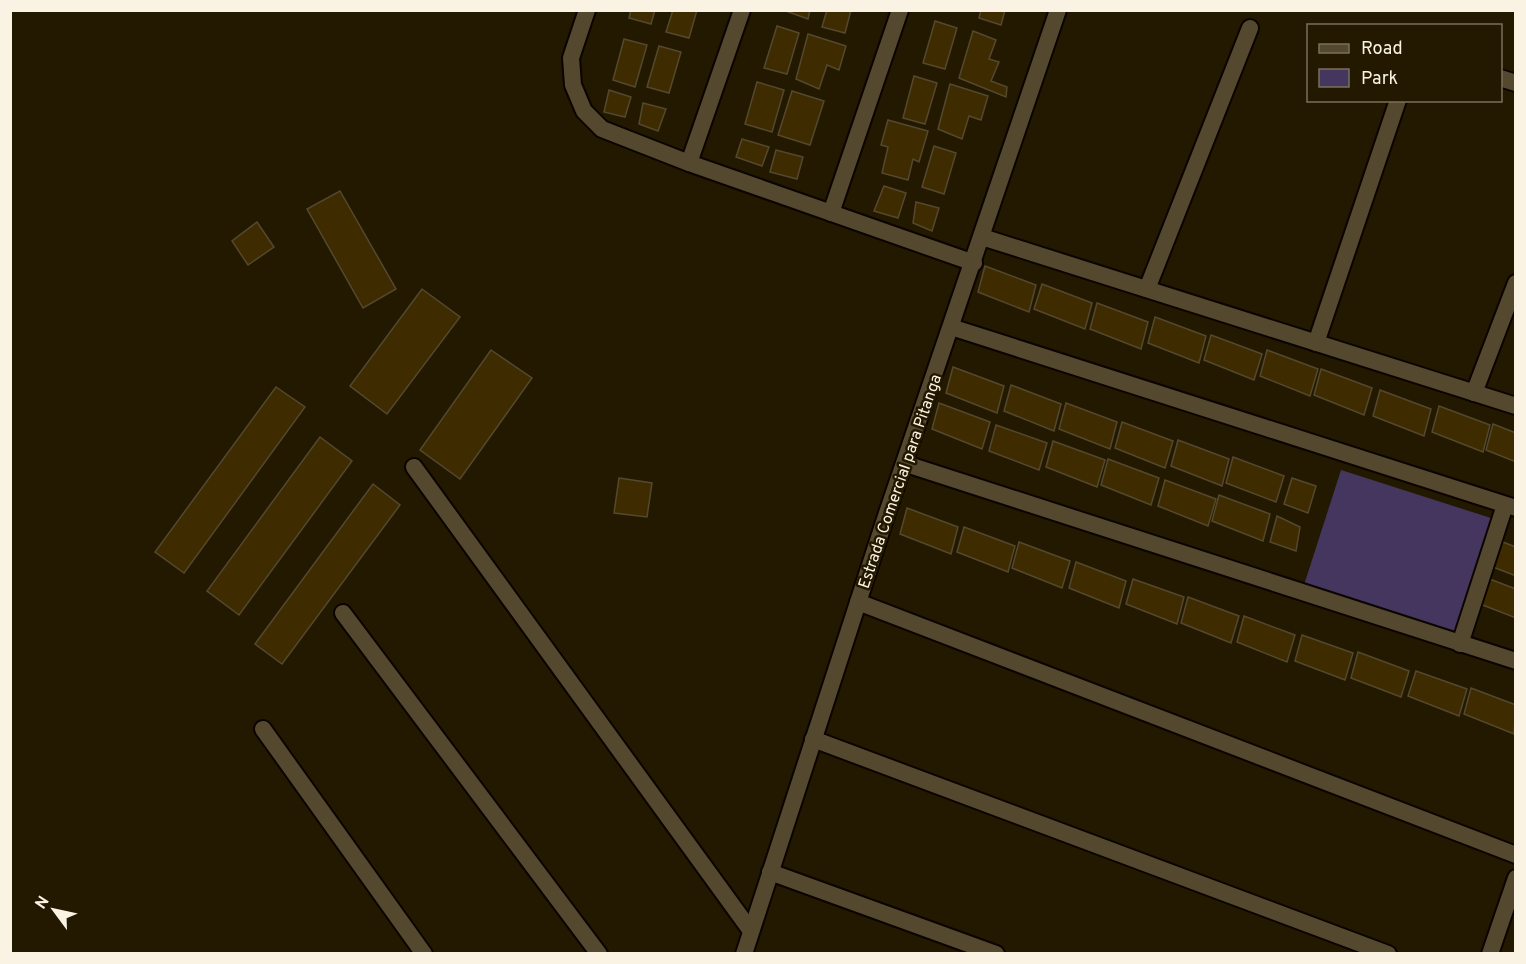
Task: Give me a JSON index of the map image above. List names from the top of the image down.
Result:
{
  "streets": {
    "street": ["Estrada Comercial para Pitanga"]
  },
  "legend": ["Road", "Park"],
  "north": "top left"
}
